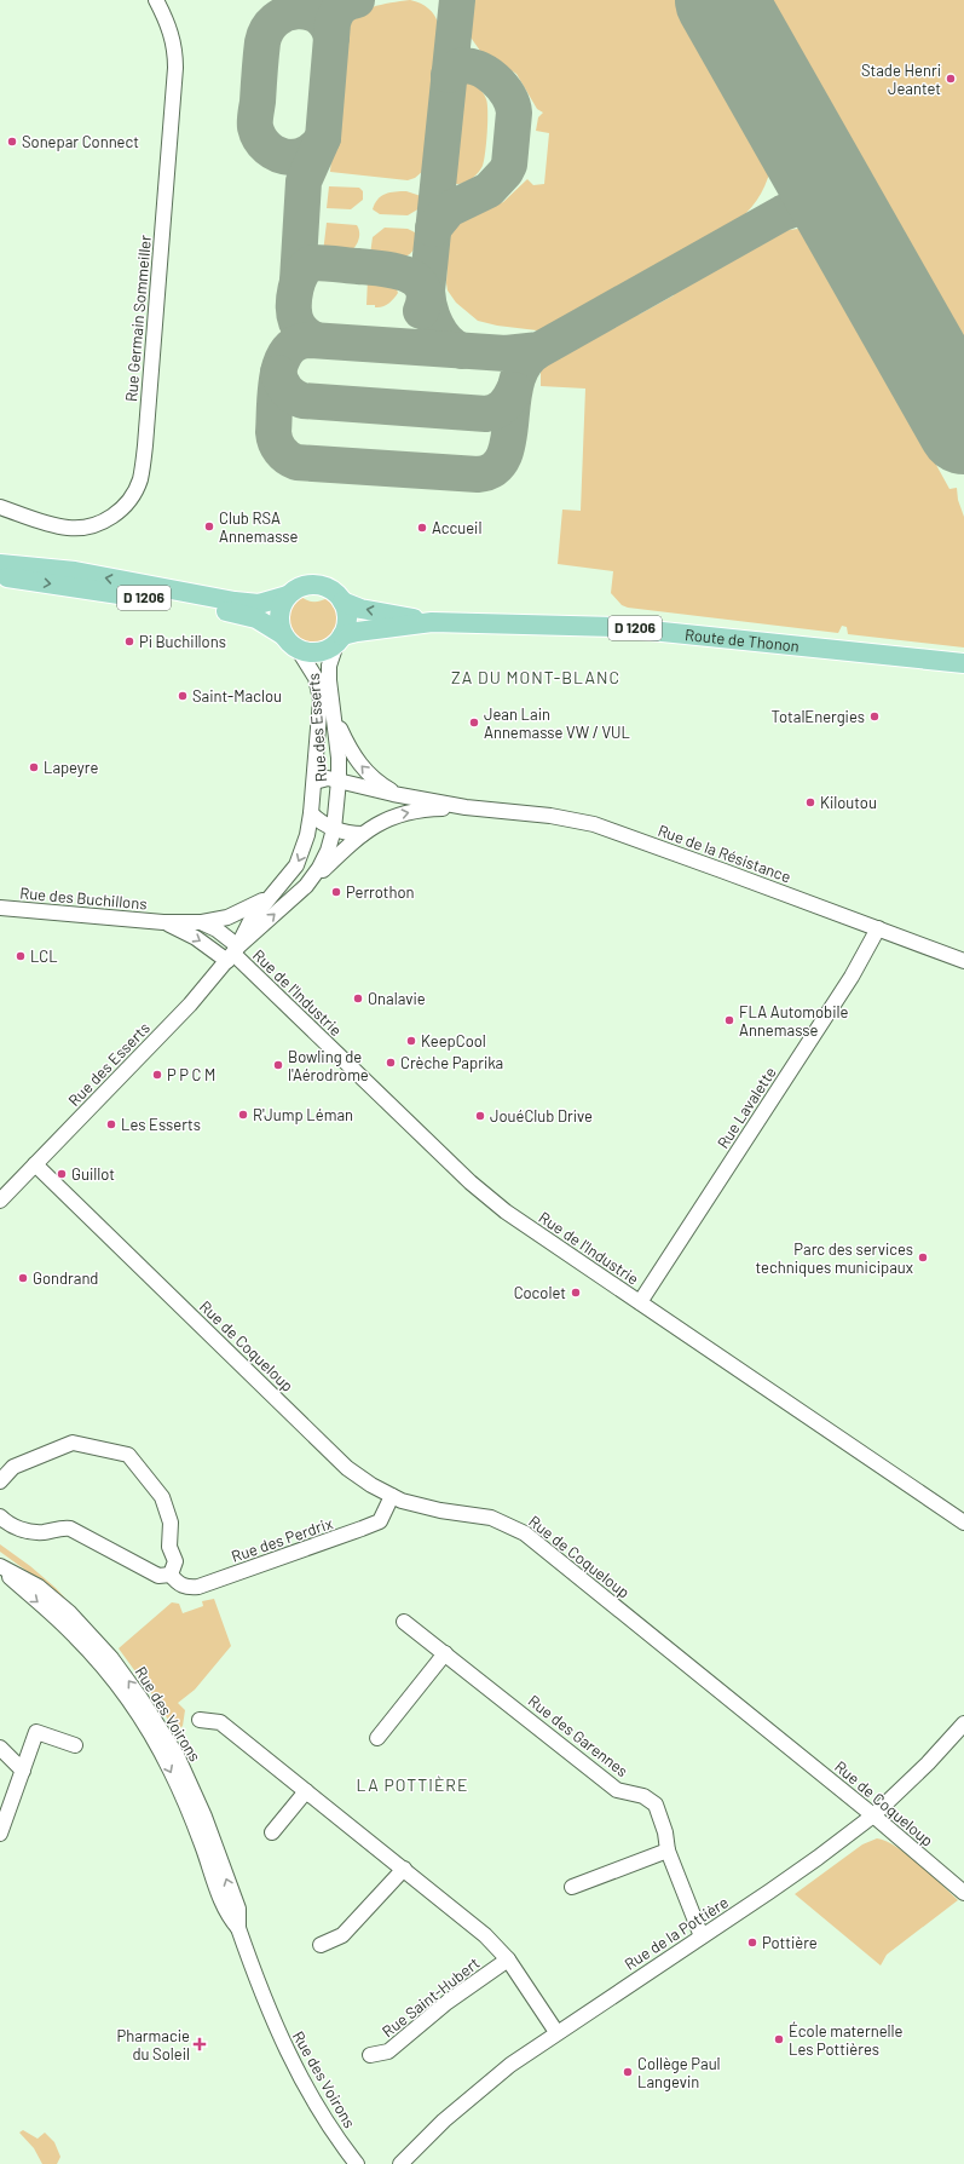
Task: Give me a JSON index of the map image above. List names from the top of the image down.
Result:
{
  "streets": {
    "main road": ["D 1206", "Route de Thonon"],
    "street": [
      "Rue Germain Sommeiller",
      "Rue des Esserts",
      "Rue de la Résistance",
      "Rue des Buchillons",
      "Rue de l'Industrie",
      "Rue Lavalette",
      "Rue de Coqueloup",
      "Rue des Perdrix",
      "Rue des Voirons",
      "Rue des Garennes",
      "Rue de la Pottière",
      "Rue Saint-Hubert"
    ]
  },
  "crossings": [
    ["D 1206", "Route de Thonon"],
    ["D 1206", "Rue des Esserts"],
    ["Route de Thonon", "Rue des Esserts"],
    ["Rue des Esserts", "Rue de la Résistance"],
    ["Rue des Esserts", "Rue des Buchillons"],
    ["Rue des Esserts", "Rue de l'Industrie"],
    ["Rue des Esserts", "Rue de Coqueloup"],
    ["Rue de la Résistance", "Rue Lavalette"],
    ["Rue des Buchillons", "Rue de l'Industrie"],
    ["Rue de l'Industrie", "Rue Lavalette"],
    ["Rue de Coqueloup", "Rue des Perdrix"],
    ["Rue de Coqueloup", "Rue de la Pottière"],
    ["Rue des Garennes", "Rue de la Pottière"],
    ["Rue de la Pottière", "Rue Saint-Hubert"]
  ],
  "districts": ["ZA DU MONT-BLANC", "LA POTTIÈRE"],
  "places": {
    "other": [
      "Stade Henri Jeantet",
      "Sonepar Connect",
      "Club RSA Annemasse",
      "Accueil",
      "Pi Buchillons",
      "Saint-Maclou",
      "TotalEnergies",
      "Jean Lain Annemasse VW / VUL",
      "Lapeyre",
      "Kiloutou",
      "Perrothon",
      "LCL",
      "Onalavie",
      "FLA Automobile Annemasse",
      "KeepCool",
      "Crèche Paprika",
      "Bowling de l'Aérodrome",
      "P P C M",
      "R'Jump Léman",
      "JouéClub Drive",
      "Les Esserts",
      "Guillot",
      "Parc des services techniques municipaux",
      "Gondrand",
      "Cocolet",
      "Pottière",
      "École maternelle Les Pottières",
      "Collège Paul Langevin"
    ],
    "health": ["Pharmacie du Soleil"]
  }
}
